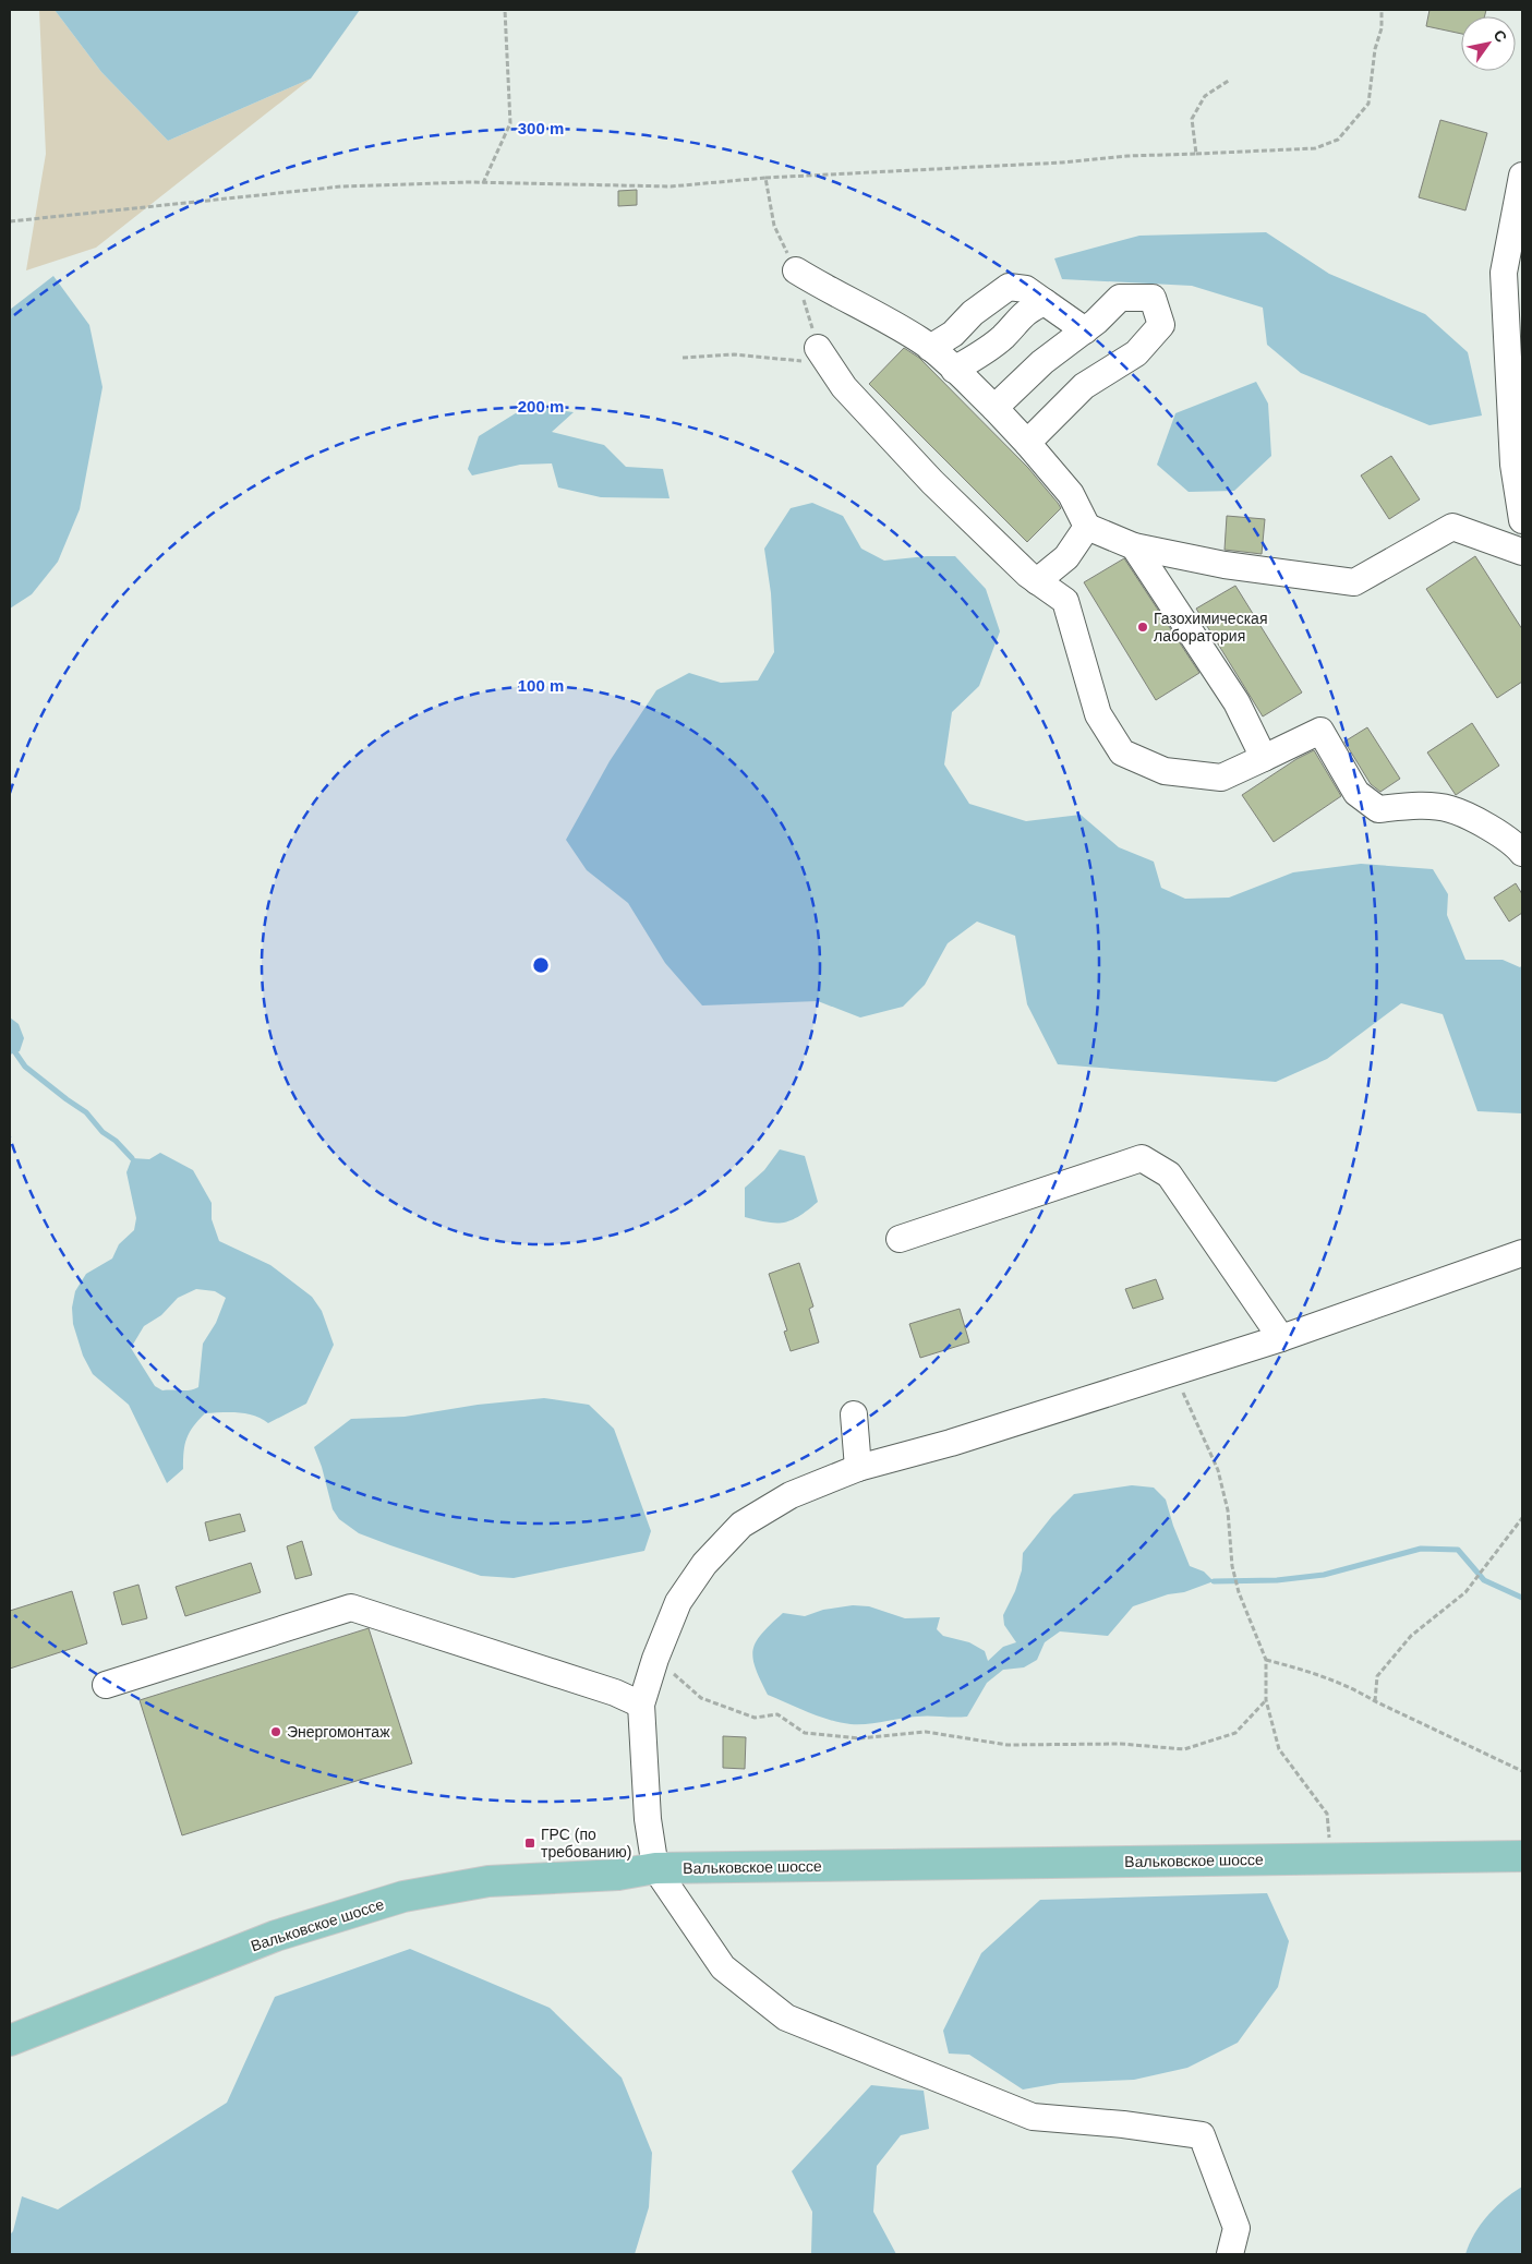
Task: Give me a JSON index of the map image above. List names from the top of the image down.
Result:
{
  "streets": {
    "main road": ["Вальковское шоссе"]
  },
  "places": {
    "other": ["Газохимическая лаборатория", "Энергомонтаж"],
    "transit": ["ГРС (по требованию)"]
  },
  "north": "top right",
  "rings": ["300 m", "200 m", "100 m"]
}
